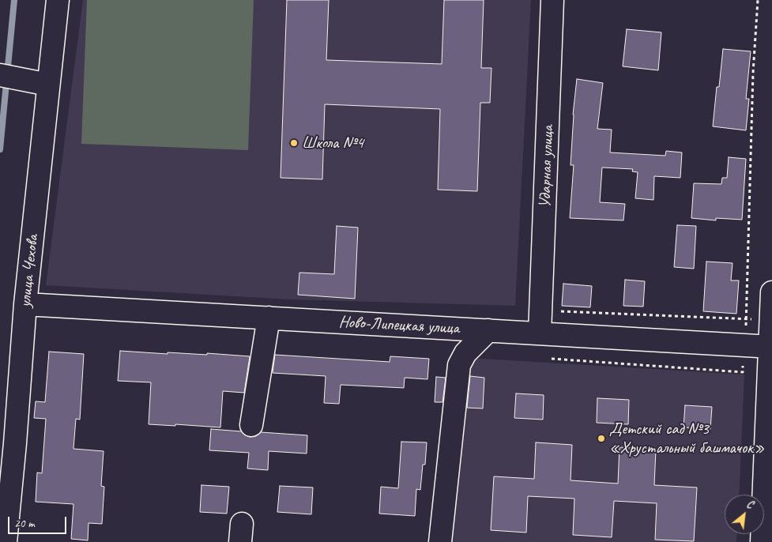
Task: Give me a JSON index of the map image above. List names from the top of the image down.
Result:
{
  "streets": {
    "street": ["Ударная улица", "улица Чехова", "Ново-Липецкая улица"]
  },
  "crossings": [
    ["Ударная улица", "Ново-Липецкая улица"],
    ["улица Чехова", "Ново-Липецкая улица"]
  ],
  "places": ["Школа №4", "Детский сад №3 «Хрустальный башмачок»"],
  "scale_bar": "20 m",
  "north": "top right"
}
